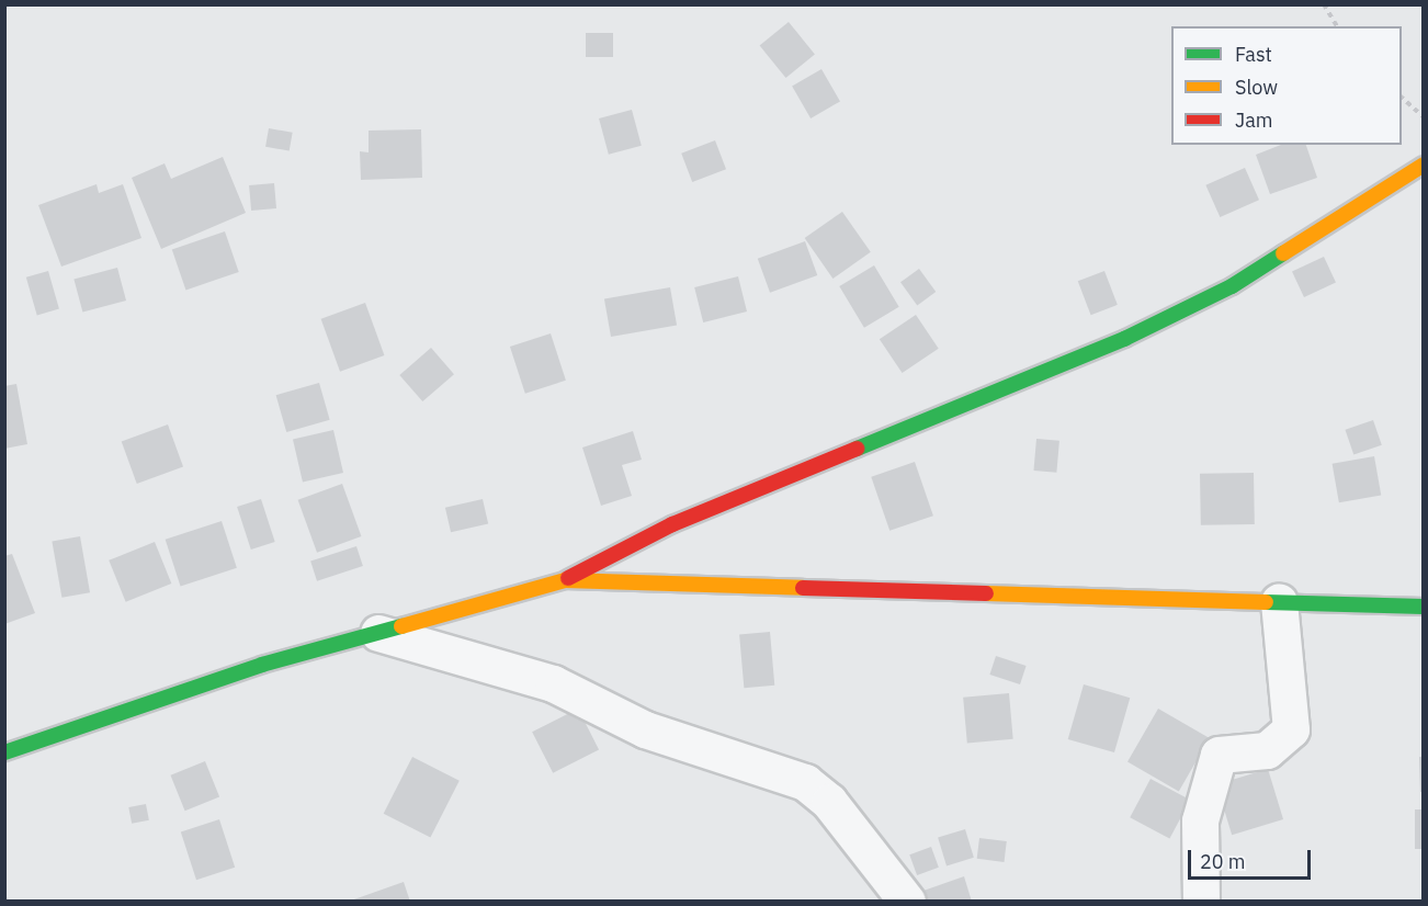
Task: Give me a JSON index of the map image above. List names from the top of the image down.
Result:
{
  "legend": ["Fast", "Slow", "Jam"],
  "scale_bar": "20 m"
}
